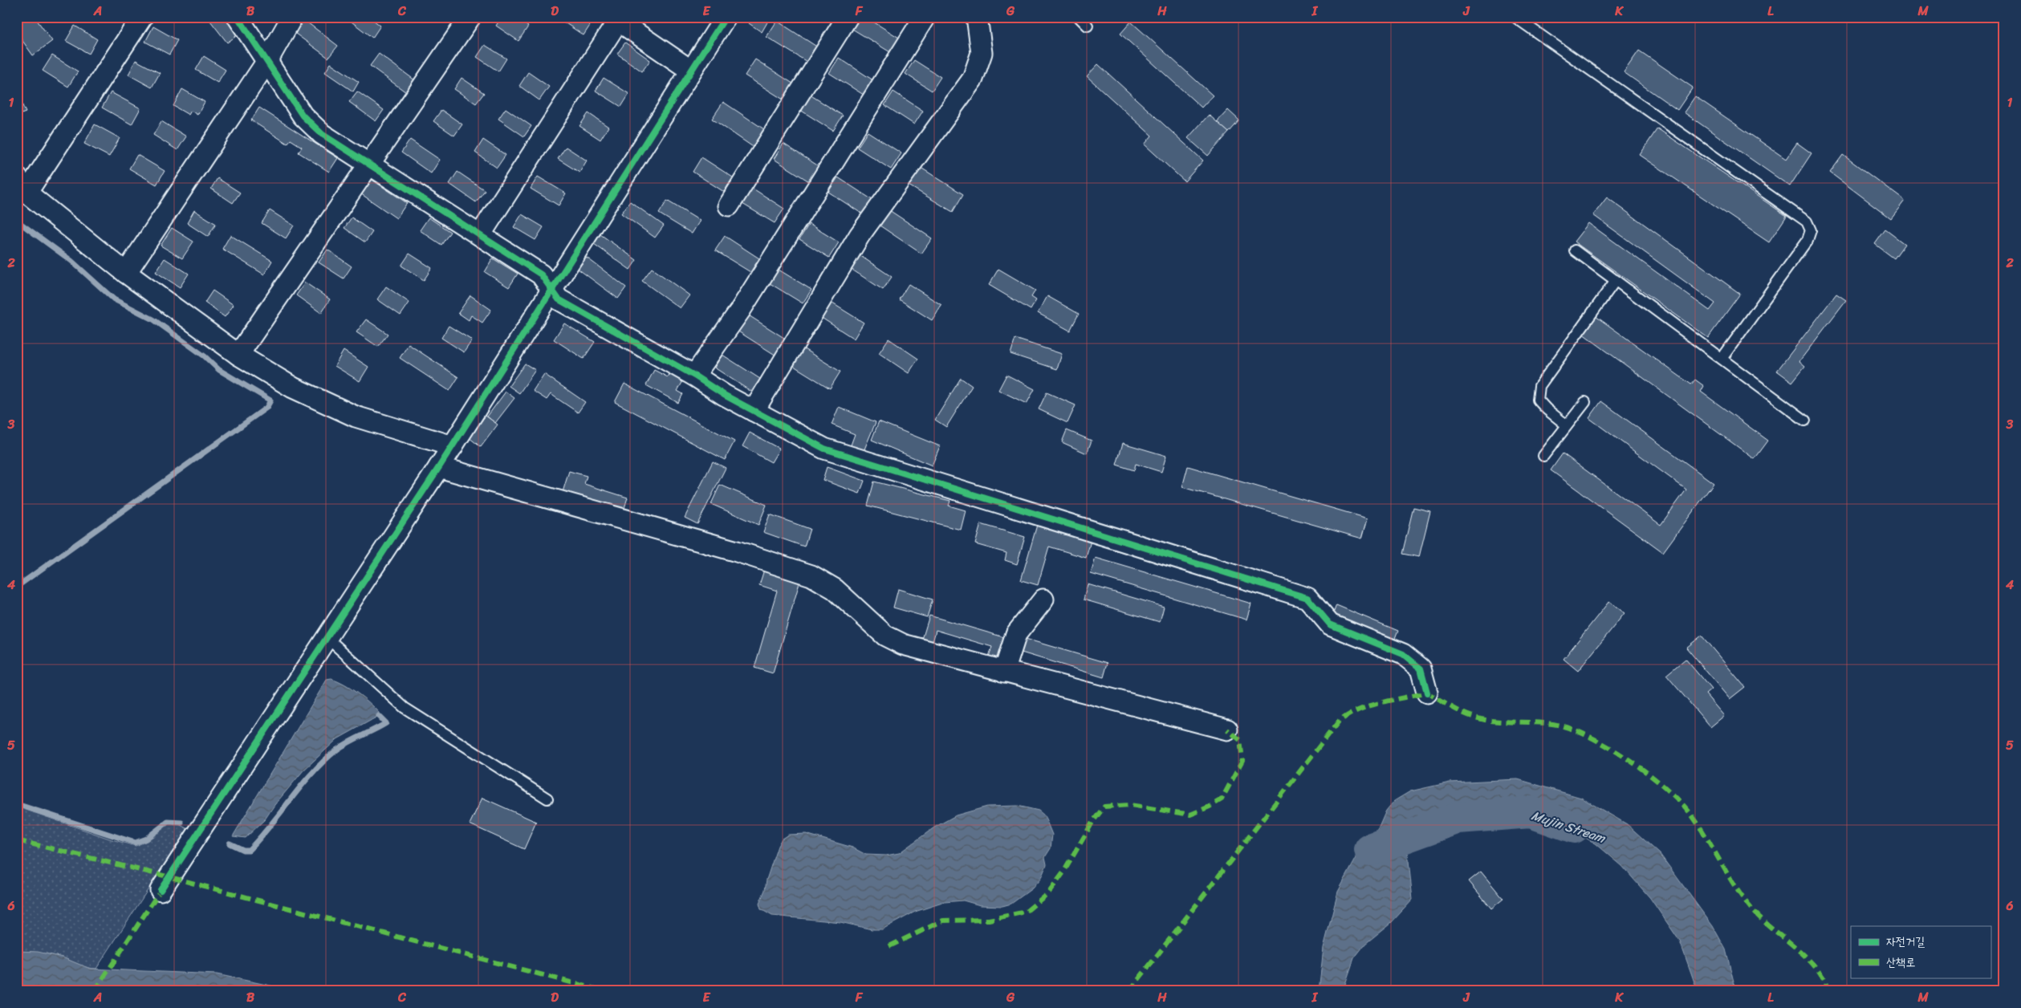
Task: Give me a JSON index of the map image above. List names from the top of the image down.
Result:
{
  "water": ["Mujin Stream"],
  "legend": ["자전거길", "산책로"],
  "grid": {
    "columns": [
      "A",
      "B",
      "C",
      "D",
      "E",
      "F",
      "G",
      "H",
      "I",
      "J",
      "K",
      "L",
      "M"
    ],
    "rows": [
      "1",
      "2",
      "3",
      "4",
      "5",
      "6"
    ]
  }
}
